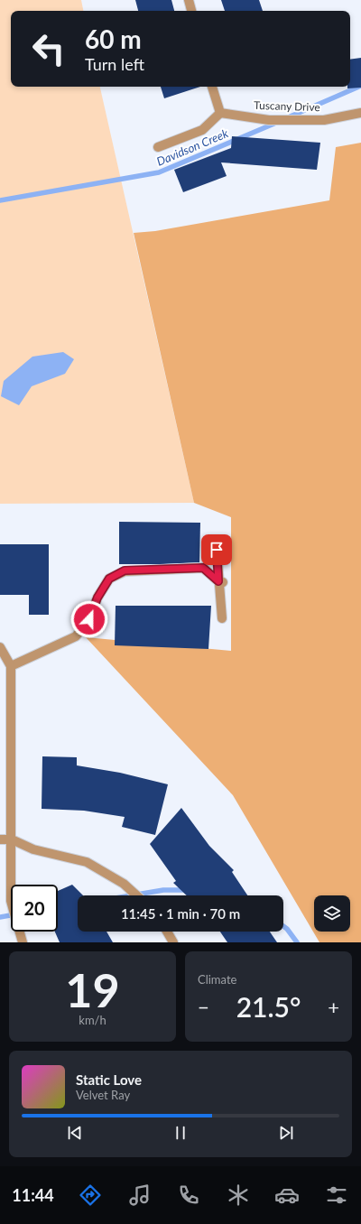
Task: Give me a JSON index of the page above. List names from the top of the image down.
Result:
{
  "streets": {
    "street": ["Tuscany Drive"]
  },
  "water": ["Davidson Creek"],
  "page": {
    "turn": ["60 m", "Turn left"],
    "limit": "20",
    "trip": "11:45 · 1 min · 70 m",
    "tile": [
      ["19", "km/h"],
      "Climate"
    ],
    "heat": ["−", "21.5°", "+"],
    "song": ["Static Love", "Velvet Ray"],
    "tabs": "11:44"
  }
}
